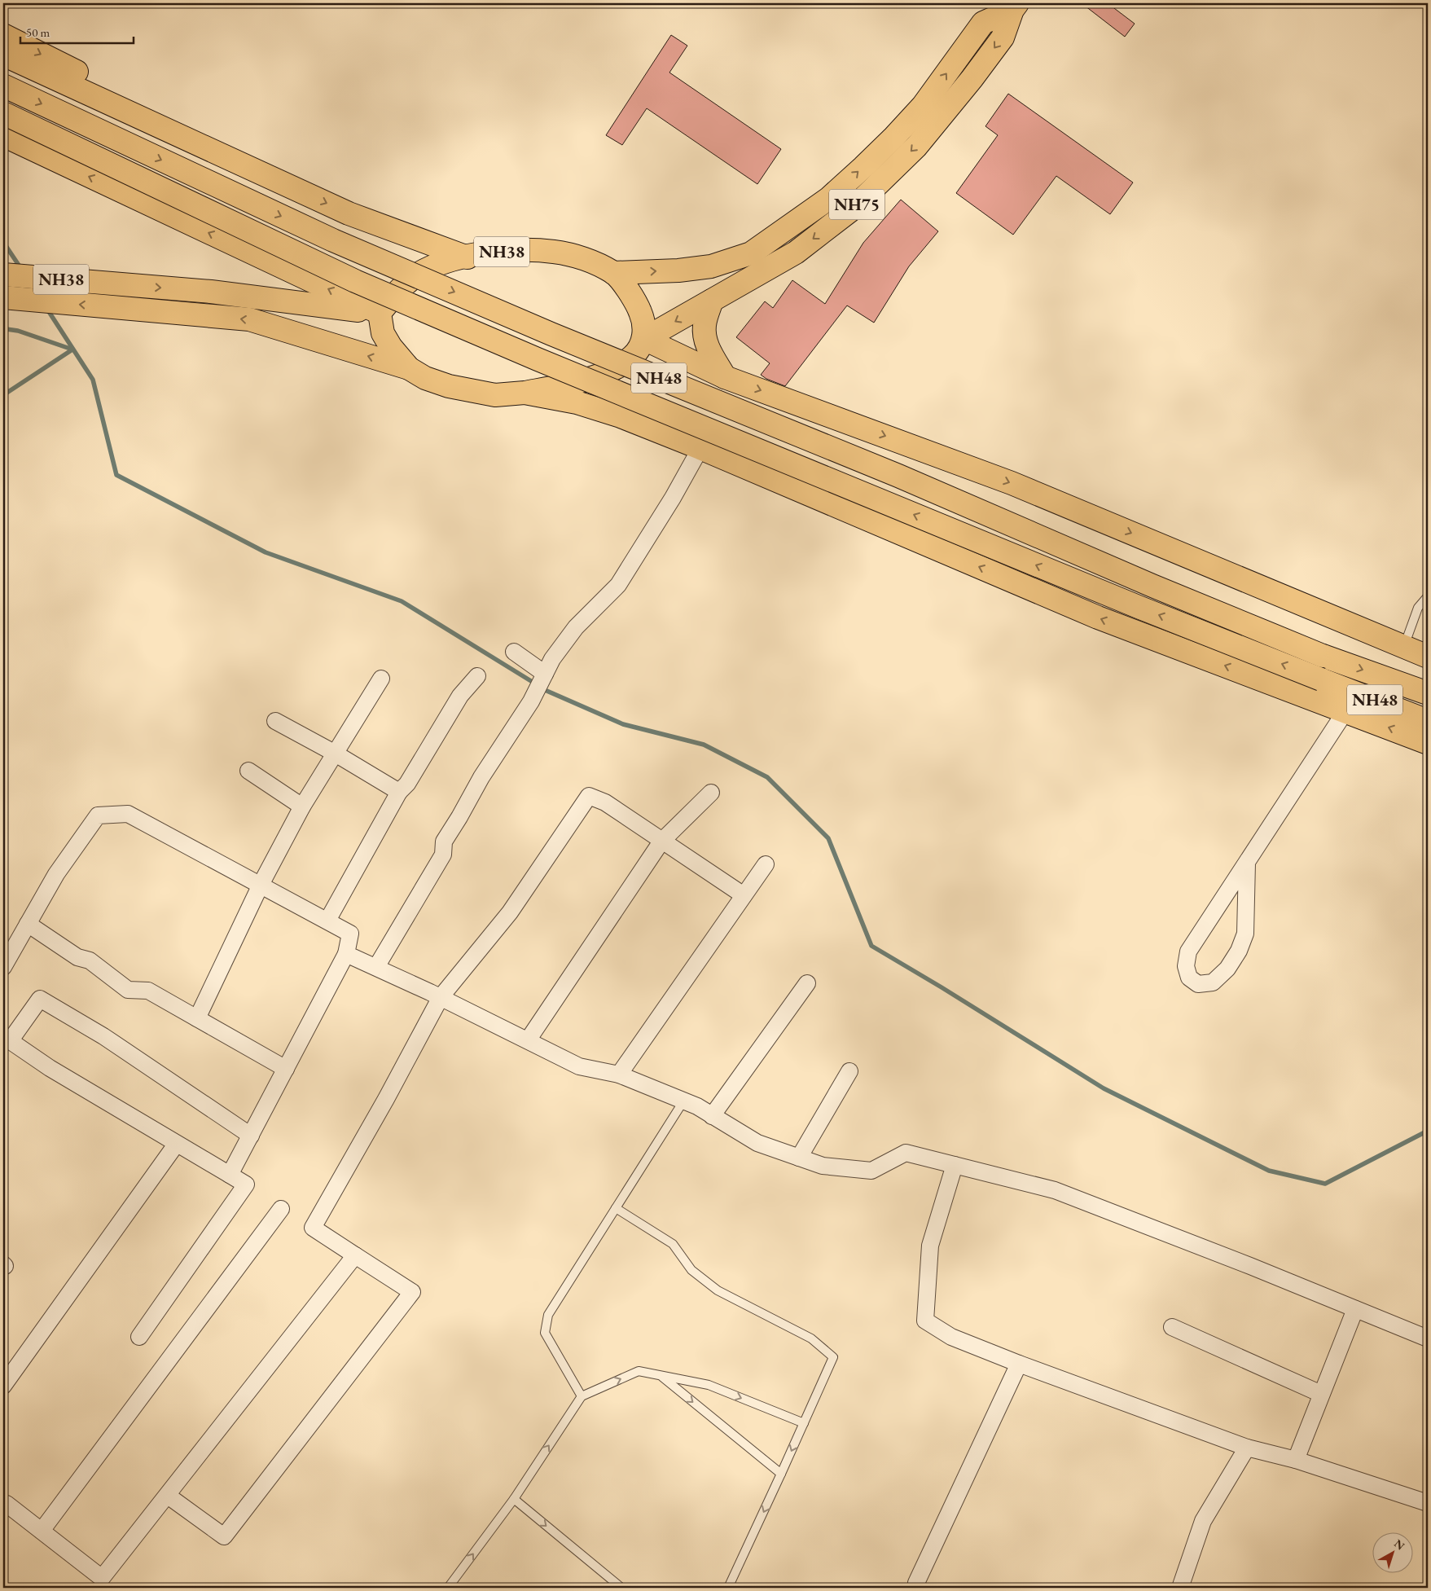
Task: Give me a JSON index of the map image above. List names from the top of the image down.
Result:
{
  "streets": {
    "highway": ["NH75", "NH38", "NH48"]
  },
  "crossings": [
    ["NH75", "NH38"]
  ],
  "scale_bar": "50 m",
  "north": "top right"
}
